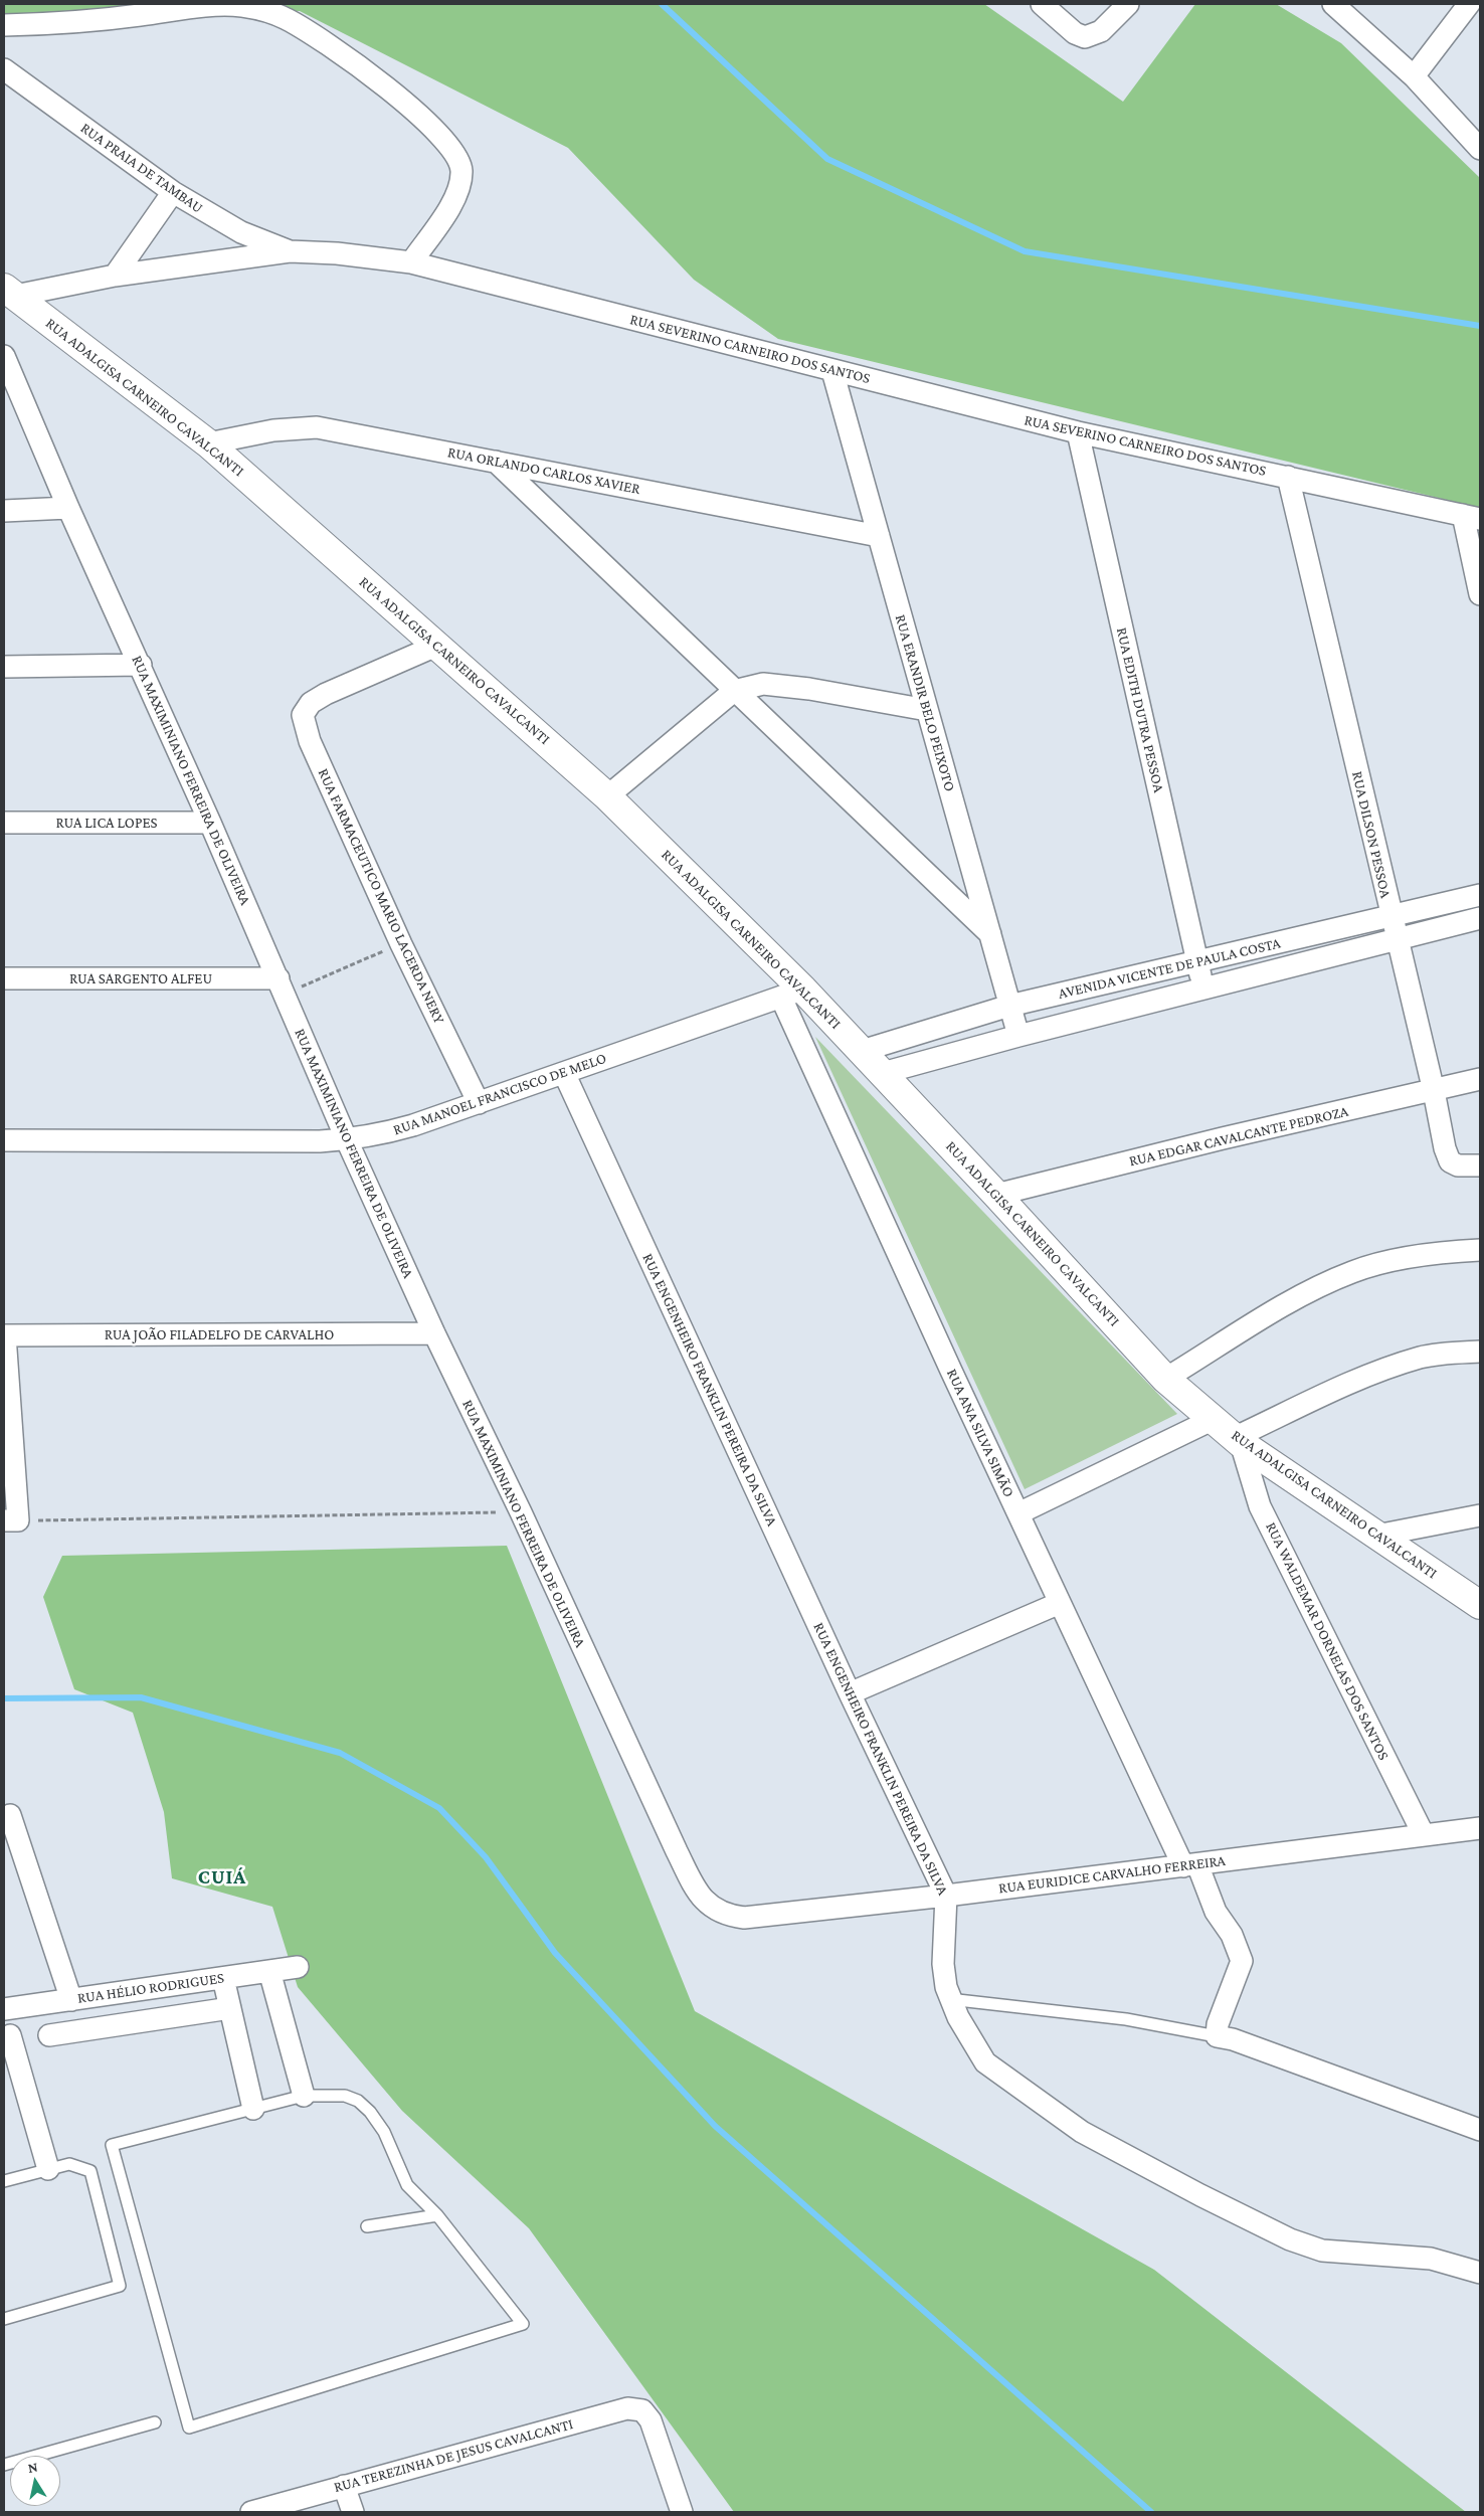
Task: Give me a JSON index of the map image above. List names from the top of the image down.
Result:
{
  "streets": {
    "main road": ["RUA ADALGISA CARNEIRO CAVALCANTI"],
    "street": [
      "RUA PRAIA DE TAMBAU",
      "RUA SEVERINO CARNEIRO DOS SANTOS",
      "RUA ORLANDO CARLOS XAVIER",
      "RUA ERANDIR BELO PEIXOTO",
      "RUA EDITH DUTRA PESSOA",
      "RUA MAXIMINIANO FERREIRA DE OLIVEIRA",
      "RUA LICA LOPES",
      "RUA DILSON PESSOA",
      "RUA FARMACEUTICO MARIO LACERDA NERY",
      "AVENIDA VICENTE DE PAULA COSTA",
      "RUA SARGENTO ALFEU",
      "RUA MANOEL FRANCISCO DE MELO",
      "RUA EDGAR CAVALCANTE PEDROZA",
      "RUA JOÃO FILADELFO DE CARVALHO",
      "RUA ENGENHEIRO FRANKLIN PEREIRA DA SILVA",
      "RUA ANA SILVA SIMÃO",
      "RUA WALDEMAR DORNELAS DOS SANTOS",
      "RUA EURIDICE CARVALHO FERREIRA",
      "RUA HÉLIO RODRIGUES",
      "RUA TEREZINHA DE JESUS CAVALCANTI"
    ]
  },
  "crossings": [
    ["RUA PRAIA DE TAMBAU", "RUA SEVERINO CARNEIRO DOS SANTOS"],
    ["RUA SEVERINO CARNEIRO DOS SANTOS", "RUA ADALGISA CARNEIRO CAVALCANTI"],
    ["RUA SEVERINO CARNEIRO DOS SANTOS", "RUA ERANDIR BELO PEIXOTO"],
    ["RUA SEVERINO CARNEIRO DOS SANTOS", "RUA EDITH DUTRA PESSOA"],
    ["RUA SEVERINO CARNEIRO DOS SANTOS", "RUA DILSON PESSOA"],
    ["RUA ADALGISA CARNEIRO CAVALCANTI", "RUA ORLANDO CARLOS XAVIER"],
    ["RUA ADALGISA CARNEIRO CAVALCANTI", "RUA FARMACEUTICO MARIO LACERDA NERY"],
    ["RUA ADALGISA CARNEIRO CAVALCANTI", "AVENIDA VICENTE DE PAULA COSTA"],
    ["RUA ADALGISA CARNEIRO CAVALCANTI", "RUA MANOEL FRANCISCO DE MELO"],
    ["RUA ADALGISA CARNEIRO CAVALCANTI", "RUA EDGAR CAVALCANTE PEDROZA"],
    ["RUA ADALGISA CARNEIRO CAVALCANTI", "RUA ANA SILVA SIMÃO"],
    ["RUA ADALGISA CARNEIRO CAVALCANTI", "RUA WALDEMAR DORNELAS DOS SANTOS"],
    ["RUA ORLANDO CARLOS XAVIER", "RUA ERANDIR BELO PEIXOTO"],
    ["RUA ERANDIR BELO PEIXOTO", "AVENIDA VICENTE DE PAULA COSTA"],
    ["RUA EDITH DUTRA PESSOA", "AVENIDA VICENTE DE PAULA COSTA"],
    ["RUA MAXIMINIANO FERREIRA DE OLIVEIRA", "RUA LICA LOPES"],
    ["RUA MAXIMINIANO FERREIRA DE OLIVEIRA", "RUA SARGENTO ALFEU"],
    ["RUA MAXIMINIANO FERREIRA DE OLIVEIRA", "RUA MANOEL FRANCISCO DE MELO"],
    ["RUA MAXIMINIANO FERREIRA DE OLIVEIRA", "RUA JOÃO FILADELFO DE CARVALHO"],
    ["RUA MAXIMINIANO FERREIRA DE OLIVEIRA", "RUA EURIDICE CARVALHO FERREIRA"],
    ["RUA DILSON PESSOA", "AVENIDA VICENTE DE PAULA COSTA"],
    ["RUA DILSON PESSOA", "RUA EDGAR CAVALCANTE PEDROZA"],
    ["RUA FARMACEUTICO MARIO LACERDA NERY", "RUA MANOEL FRANCISCO DE MELO"],
    ["RUA MANOEL FRANCISCO DE MELO", "RUA ENGENHEIRO FRANKLIN PEREIRA DA SILVA"],
    ["RUA MANOEL FRANCISCO DE MELO", "RUA ANA SILVA SIMÃO"],
    ["RUA ENGENHEIRO FRANKLIN PEREIRA DA SILVA", "RUA EURIDICE CARVALHO FERREIRA"],
    ["RUA ANA SILVA SIMÃO", "RUA EURIDICE CARVALHO FERREIRA"],
    ["RUA WALDEMAR DORNELAS DOS SANTOS", "RUA EURIDICE CARVALHO FERREIRA"]
  ],
  "districts": ["CUIÁ"],
  "north": "top"
}
